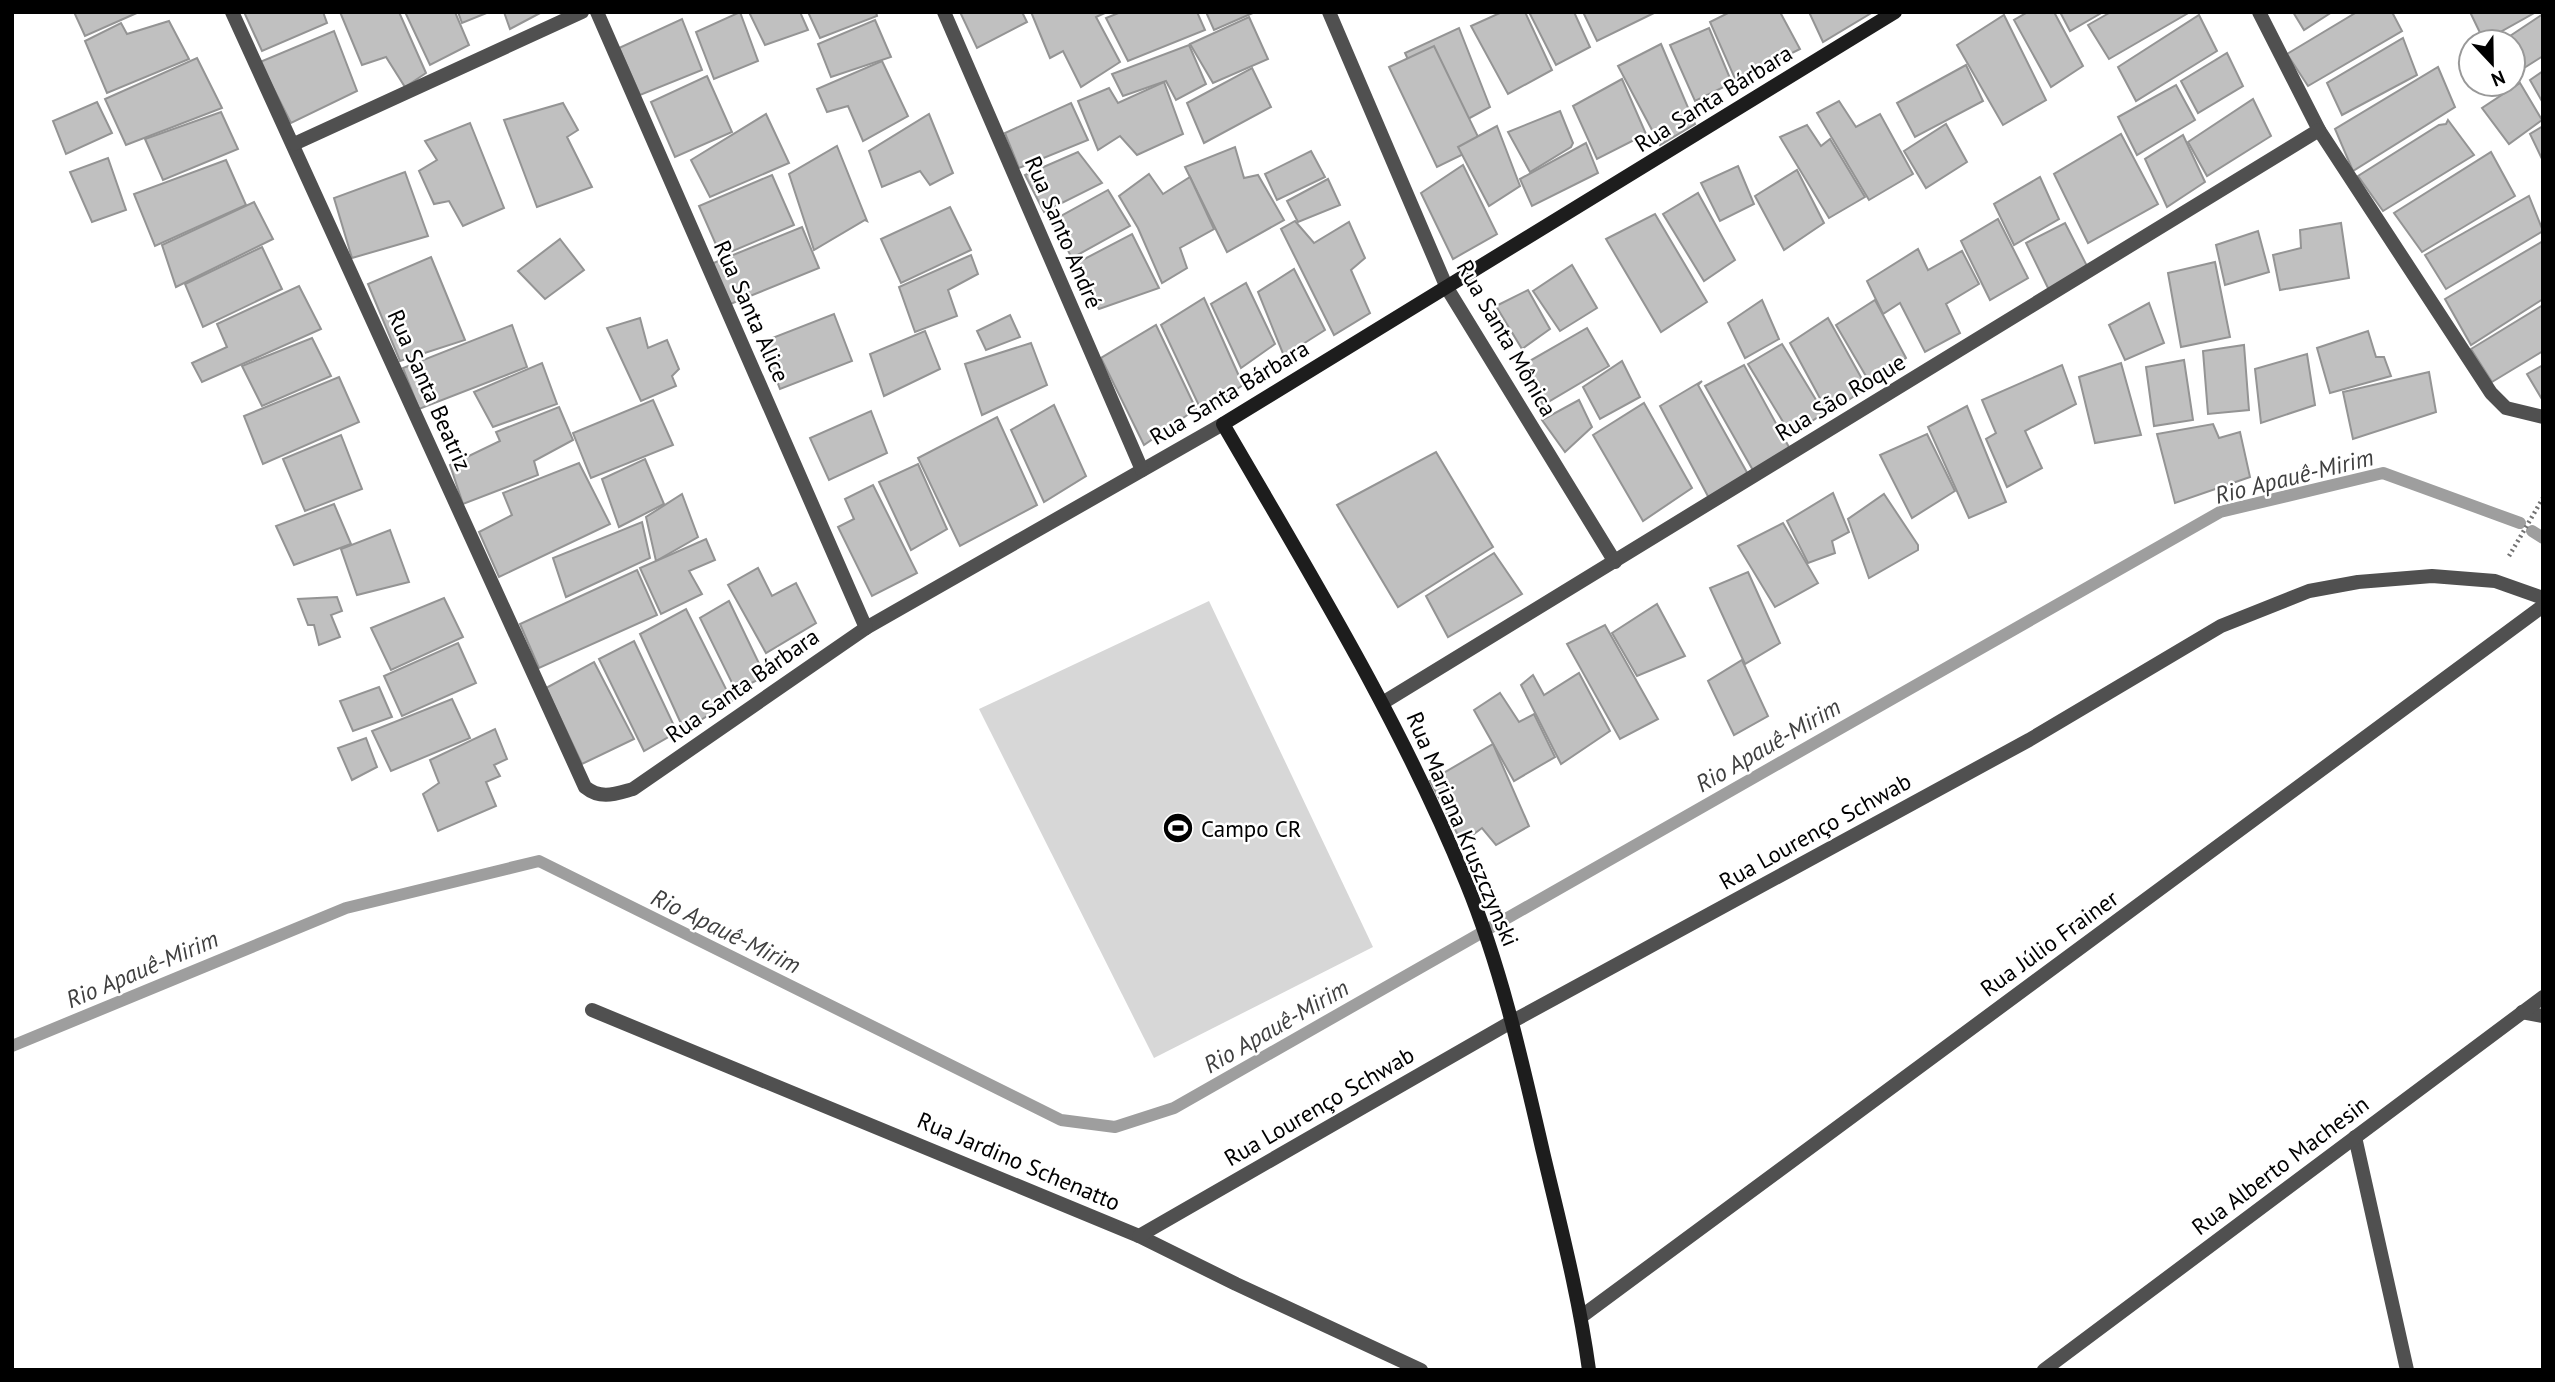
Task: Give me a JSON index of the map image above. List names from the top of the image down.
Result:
{
  "streets": {
    "street": [
      "Rua Santa Bárbara",
      "Rua Santo André",
      "Rua Santa Alice",
      "Rua Santa Mônica",
      "Rua Santa Beatriz",
      "Rua São Roque",
      "Rua Mariana Kruszczynski",
      "Rua Lourenço Schwab",
      "Rua Júlio Frainer",
      "Rua Jardino Schenatto",
      "Rua Alberto Machesin"
    ]
  },
  "crossings": [
    ["Rua Santa Bárbara", "Rua Santo André"],
    ["Rua Santa Bárbara", "Rua Santa Alice"],
    ["Rua Santa Bárbara", "Rua Santa Mônica"],
    ["Rua Santa Bárbara", "Rua Santa Beatriz"],
    ["Rua Santa Bárbara", "Rua Mariana Kruszczynski"],
    ["Rua Santa Mônica", "Rua São Roque"],
    ["Rua São Roque", "Rua Mariana Kruszczynski"],
    ["Rua Mariana Kruszczynski", "Rua Lourenço Schwab"],
    ["Rua Mariana Kruszczynski", "Rua Júlio Frainer"],
    ["Rua Lourenço Schwab", "Rua Jardino Schenatto"]
  ],
  "water": ["Rio Apauê-Mirim"],
  "places": {
    "sports": ["Campo CR"]
  },
  "north": "bottom"
}
